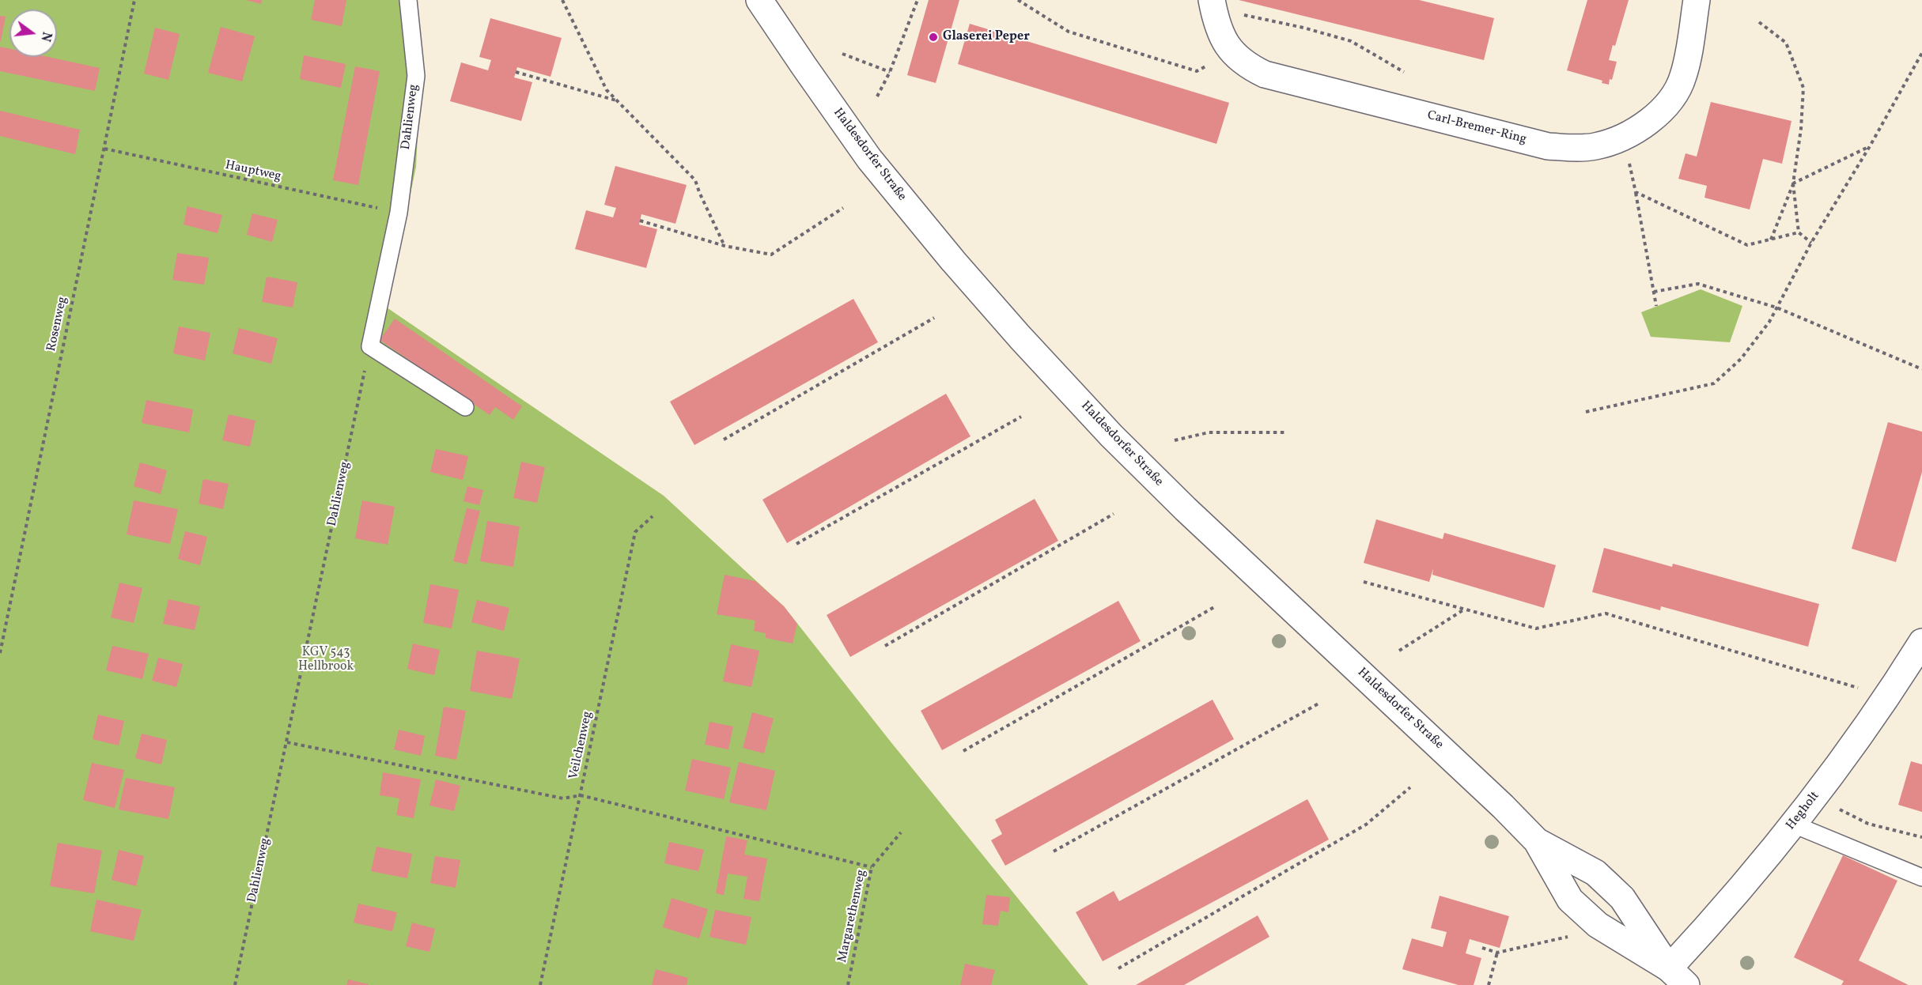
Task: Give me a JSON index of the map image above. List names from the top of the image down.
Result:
{
  "streets": {
    "street": ["Carl-Bremer-Ring", "Haldesdorfer Straße", "Hegholt"],
    "lane": ["Dahlienweg"],
    "path": [
      "Hauptweg",
      "Rosenweg",
      "Veilchenweg",
      "Margarethenweg"
    ]
  },
  "crossings": [
    ["Dahlienweg", "Hauptweg"],
    ["Haldesdorfer Straße", "Hegholt"],
    ["Hauptweg", "Rosenweg"]
  ],
  "parks": ["KGV 543 Hellbrook"],
  "places": ["Glaserei Peper"],
  "north": "right"
}
